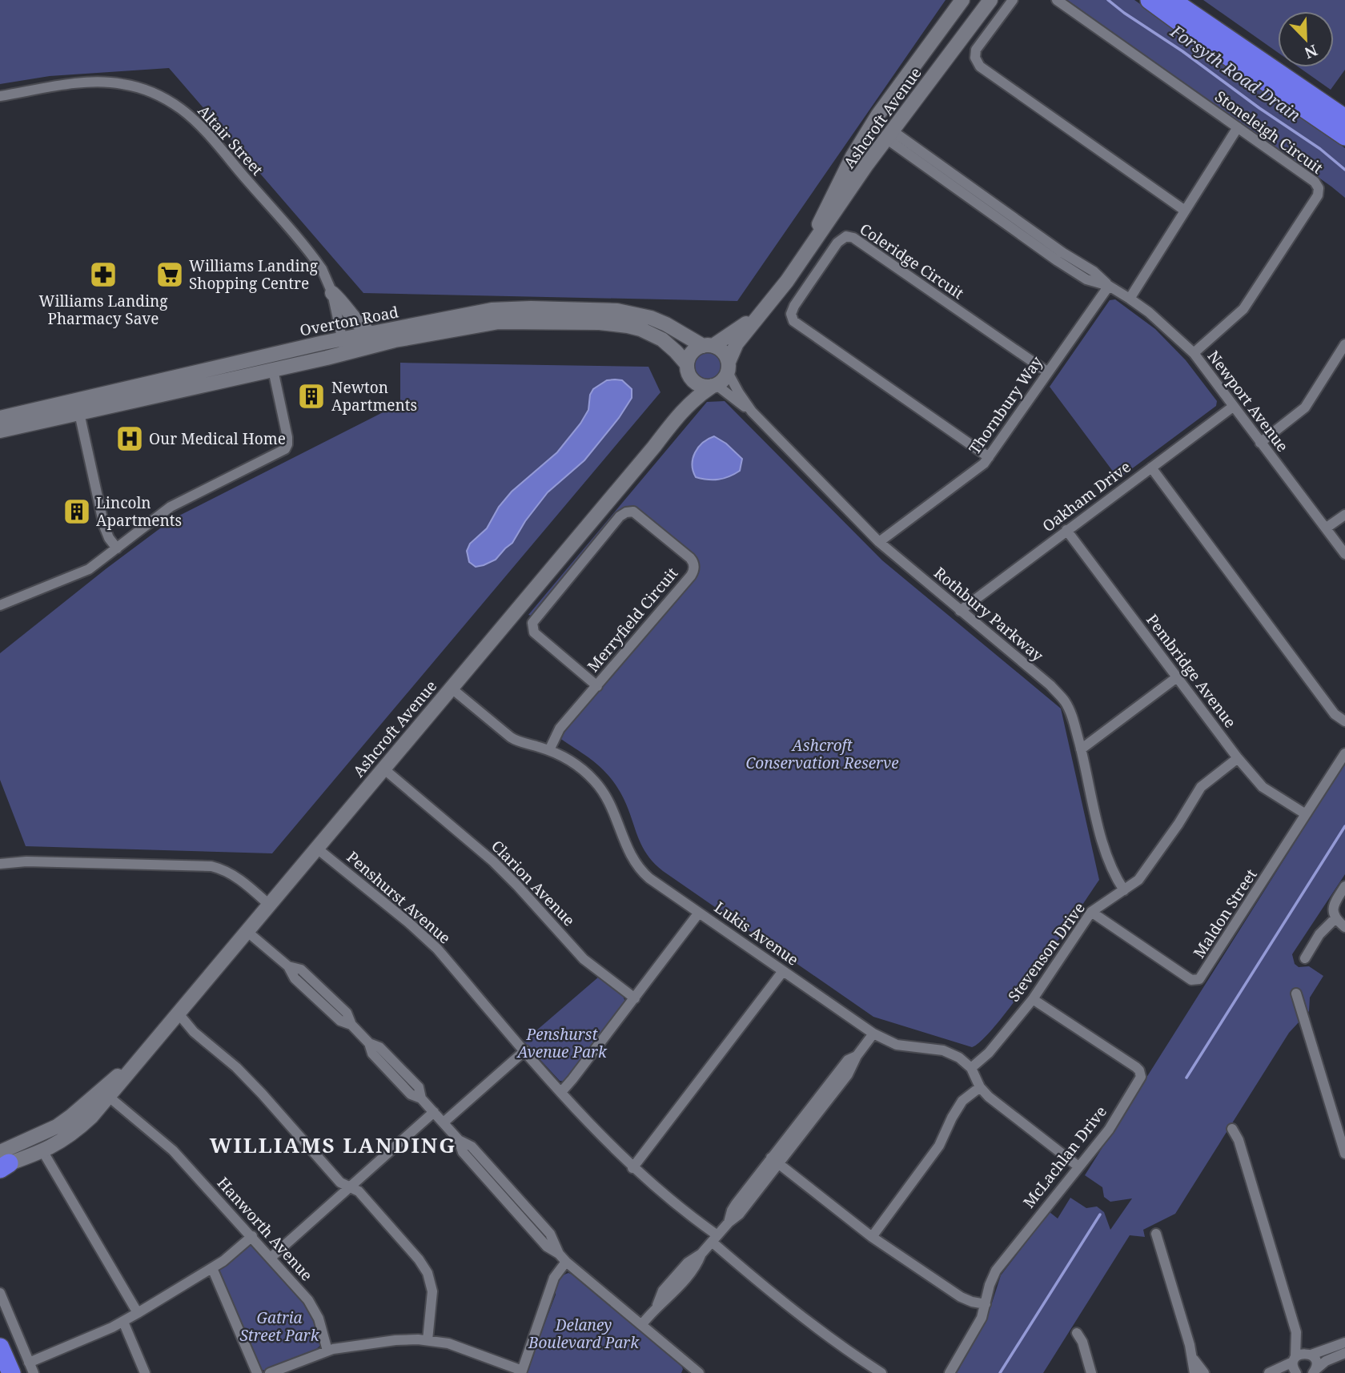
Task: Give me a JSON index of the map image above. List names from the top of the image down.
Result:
{
  "streets": {
    "main road": ["Ashcroft Avenue", "Overton Road"],
    "street": [
      "Stoneleigh Circuit",
      "Altair Street",
      "Coleridge Circuit",
      "Newport Avenue",
      "Thornbury Way",
      "Oakham Drive",
      "Rothbury Parkway",
      "Merryfield Circuit",
      "Pembridge Avenue",
      "Clarion Avenue",
      "Penshurst Avenue",
      "Maldon Street",
      "Lukis Avenue",
      "Stevenson Drive",
      "McLachlan Drive",
      "Hanworth Avenue"
    ]
  },
  "crossings": [
    ["Ashcroft Avenue", "Overton Road"],
    ["Ashcroft Avenue", "Newport Avenue"],
    ["Ashcroft Avenue", "Rothbury Parkway"],
    ["Ashcroft Avenue", "Clarion Avenue"],
    ["Ashcroft Avenue", "Penshurst Avenue"],
    ["Ashcroft Avenue", "Lukis Avenue"],
    ["Ashcroft Avenue", "Hanworth Avenue"],
    ["Stoneleigh Circuit", "Newport Avenue"],
    ["Altair Street", "Overton Road"],
    ["Coleridge Circuit", "Thornbury Way"],
    ["Overton Road", "Rothbury Parkway"],
    ["Newport Avenue", "Thornbury Way"],
    ["Newport Avenue", "Oakham Drive"],
    ["Thornbury Way", "Rothbury Parkway"],
    ["Oakham Drive", "Rothbury Parkway"],
    ["Oakham Drive", "Pembridge Avenue"],
    ["Rothbury Parkway", "Stevenson Drive"],
    ["Merryfield Circuit", "Lukis Avenue"],
    ["Pembridge Avenue", "Maldon Street"],
    ["Pembridge Avenue", "Stevenson Drive"],
    ["Maldon Street", "Stevenson Drive"],
    ["Lukis Avenue", "Stevenson Drive"],
    ["Stevenson Drive", "McLachlan Drive"]
  ],
  "districts": ["WILLIAMS LANDING"],
  "water": ["Forsyth Road Drain"],
  "parks": [
    "Ashcroft Conservation Reserve",
    "Penshurst Avenue Park",
    "Gatria Street Park",
    "Delaney Boulevard Park"
  ],
  "places": {
    "pharmacy": ["Williams Landing Pharmacy Save"],
    "supermarket": ["Williams Landing Shopping Centre"],
    "building": ["Newton Apartments", "Lincoln Apartments"],
    "hospital": ["Our Medical Home"]
  },
  "north": "bottom right"
}
